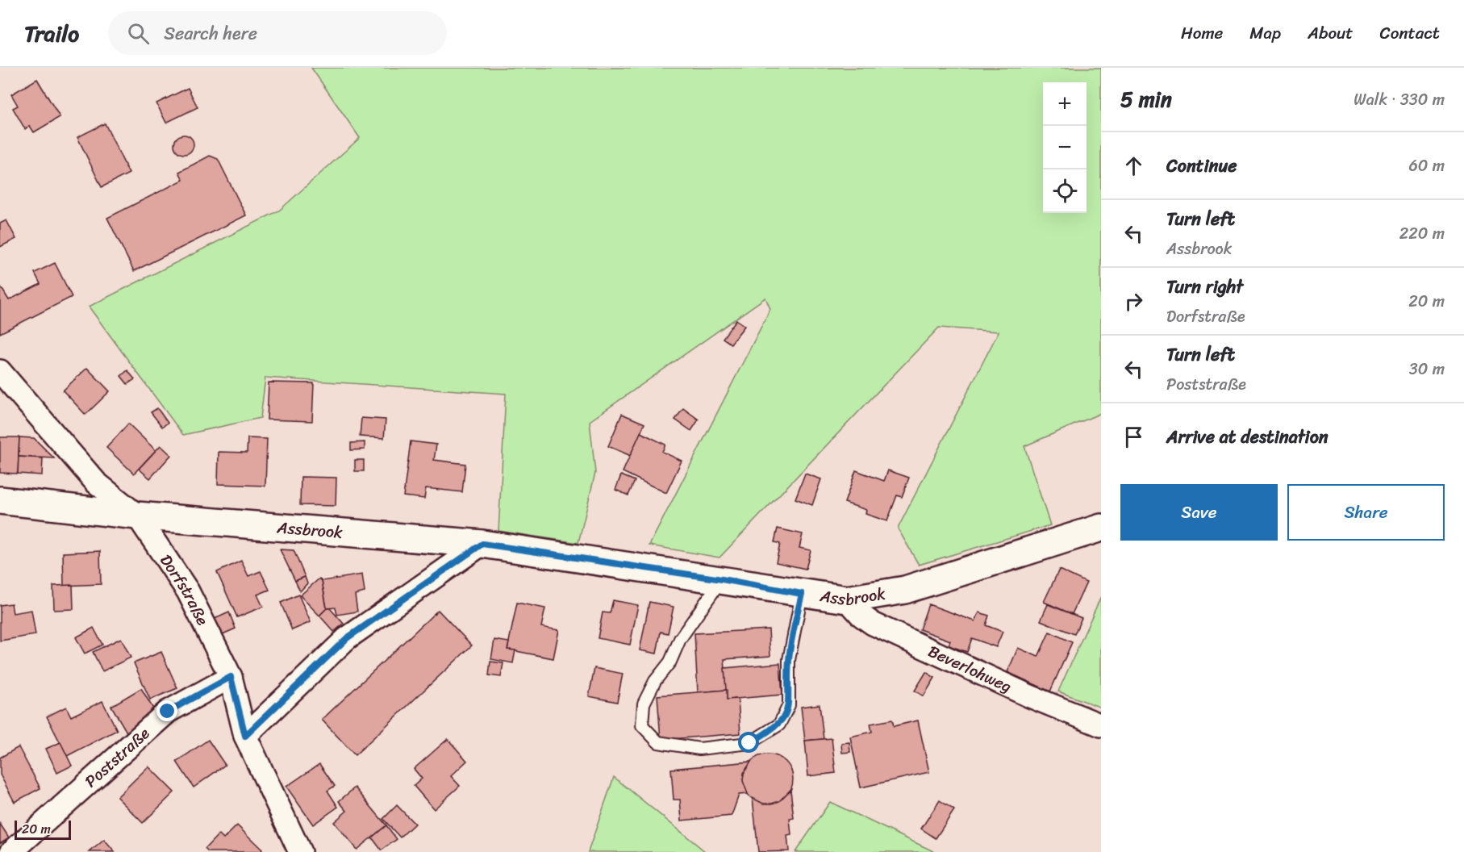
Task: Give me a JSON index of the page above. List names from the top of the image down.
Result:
{
  "streets": {
    "street": [
      "Assbrook",
      "Dorfstraße",
      "Beverlohweg",
      "Poststraße"
    ]
  },
  "crossings": [
    ["Assbrook", "Dorfstraße"],
    ["Assbrook", "Beverlohweg"],
    ["Dorfstraße", "Poststraße"]
  ],
  "scale_bar": "20 m",
  "page": {
    "header": "Trailo",
    "search": "Search here",
    "nav": [
      "Home",
      "Map",
      "About",
      "Contact"
    ],
    "heading": ["5 min", "Walk · 330 m"],
    "map_buttons": ["+", "−"],
    "list": [
      ["Continue", "60 m"],
      ["Turn left", "Assbrook", "220 m"],
      ["Turn right", "Dorfstraße", "20 m"],
      ["Turn left", "Poststraße", "30 m"],
      "Arrive at destination"
    ],
    "buttons": ["Save", "Share"],
    "scale": "20 m"
  }
}
